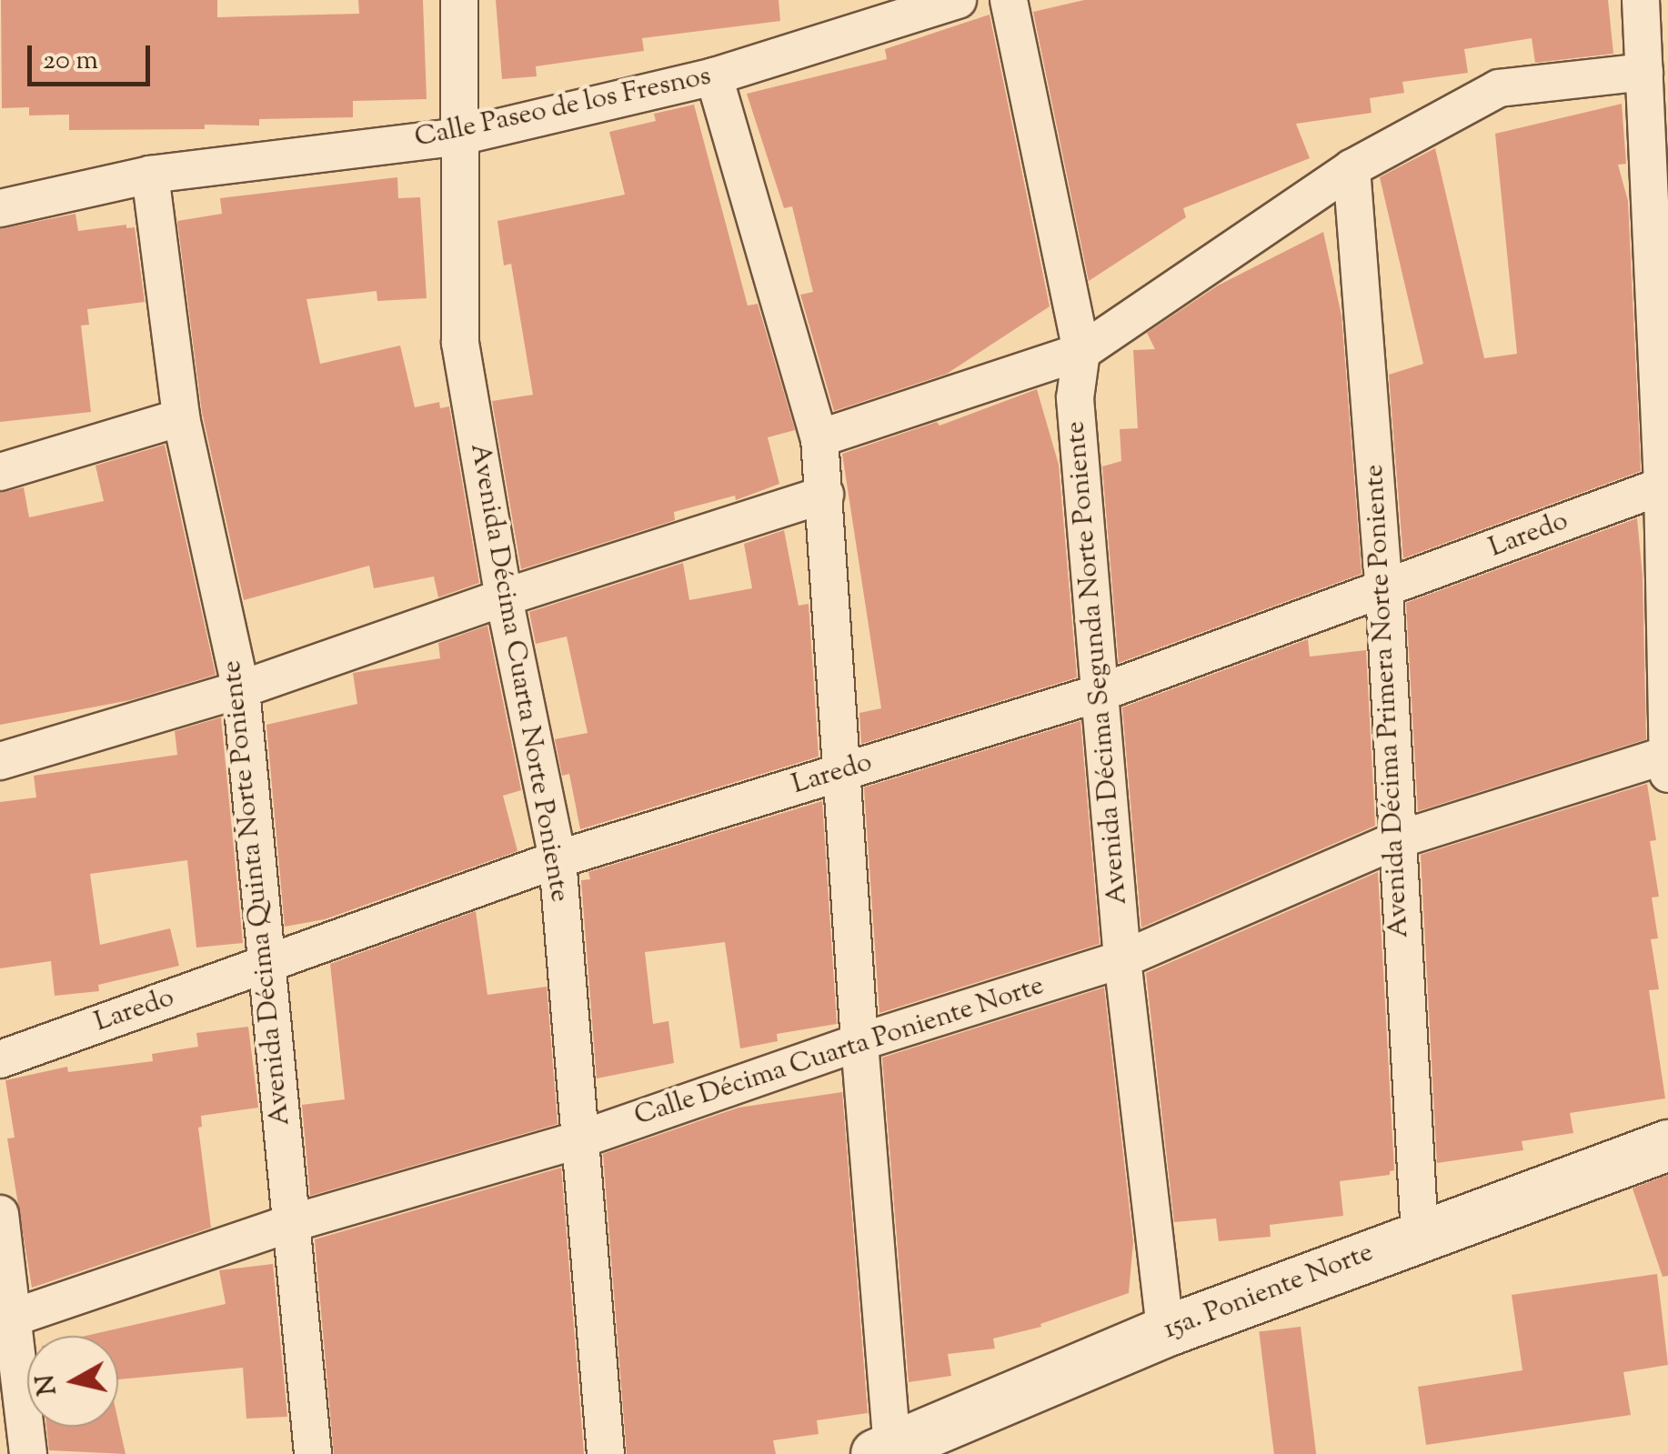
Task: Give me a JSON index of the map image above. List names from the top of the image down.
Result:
{
  "streets": {
    "street": [
      "Calle Paseo de los Fresnos",
      "Laredo",
      "Avenida Décima Segunda Norte Poniente",
      "Avenida Décima Cuarta Norte Poniente",
      "Avenida Décima Primera Norte Poniente",
      "Avenida Décima Quinta Norte Poniente",
      "Calle Décima Cuarta Poniente Norte",
      "15a. Poniente Norte"
    ]
  },
  "crossings": [
    ["Calle Paseo de los Fresnos", "Avenida Décima Cuarta Norte Poniente"],
    ["Calle Paseo de los Fresnos", "Avenida Décima Quinta Norte Poniente"],
    ["Laredo", "Avenida Décima Segunda Norte Poniente"],
    ["Laredo", "Avenida Décima Cuarta Norte Poniente"],
    ["Laredo", "Avenida Décima Primera Norte Poniente"],
    ["Laredo", "Avenida Décima Quinta Norte Poniente"],
    ["Avenida Décima Segunda Norte Poniente", "Calle Décima Cuarta Poniente Norte"],
    ["Avenida Décima Segunda Norte Poniente", "15a. Poniente Norte"],
    ["Avenida Décima Cuarta Norte Poniente", "Calle Décima Cuarta Poniente Norte"],
    ["Avenida Décima Primera Norte Poniente", "Calle Décima Cuarta Poniente Norte"],
    ["Avenida Décima Primera Norte Poniente", "15a. Poniente Norte"],
    ["Avenida Décima Quinta Norte Poniente", "Calle Décima Cuarta Poniente Norte"]
  ],
  "scale_bar": "20 m",
  "north": "left"
}
